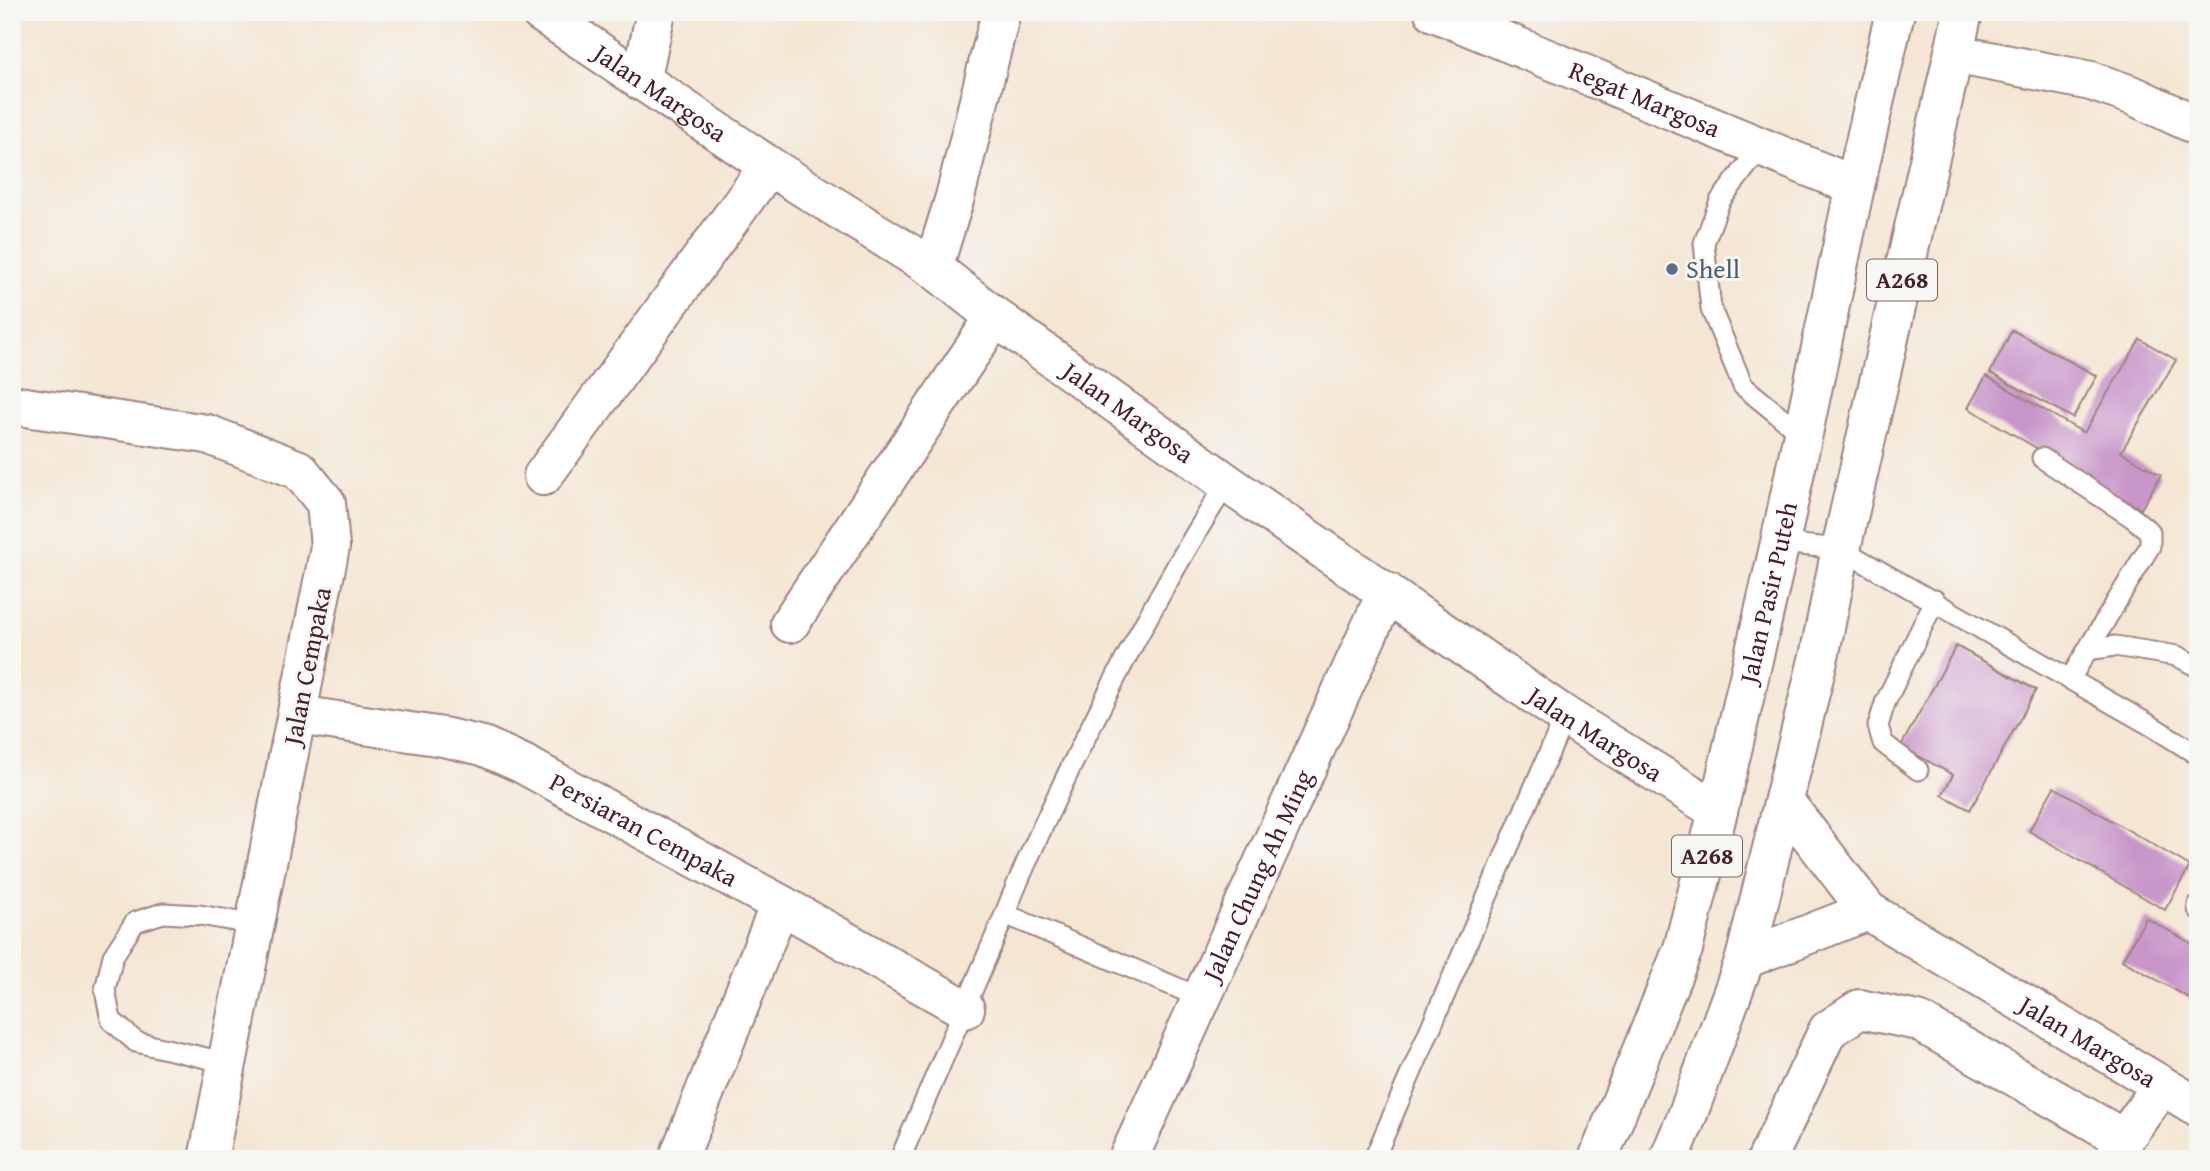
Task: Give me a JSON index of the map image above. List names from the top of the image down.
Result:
{
  "streets": {
    "street": [
      "Jalan Margosa",
      "Regat Margosa",
      "A268",
      "Jalan Pasir Puteh",
      "Jalan Cempaka",
      "Persiaran Cempaka",
      "Jalan Chung Ah Ming"
    ]
  },
  "crossings": [
    ["Jalan Margosa", "Jalan Pasir Puteh"],
    ["Jalan Margosa", "Jalan Chung Ah Ming"],
    ["Regat Margosa", "Jalan Pasir Puteh"],
    ["Jalan Cempaka", "Persiaran Cempaka"]
  ],
  "places": ["Shell"]
}
